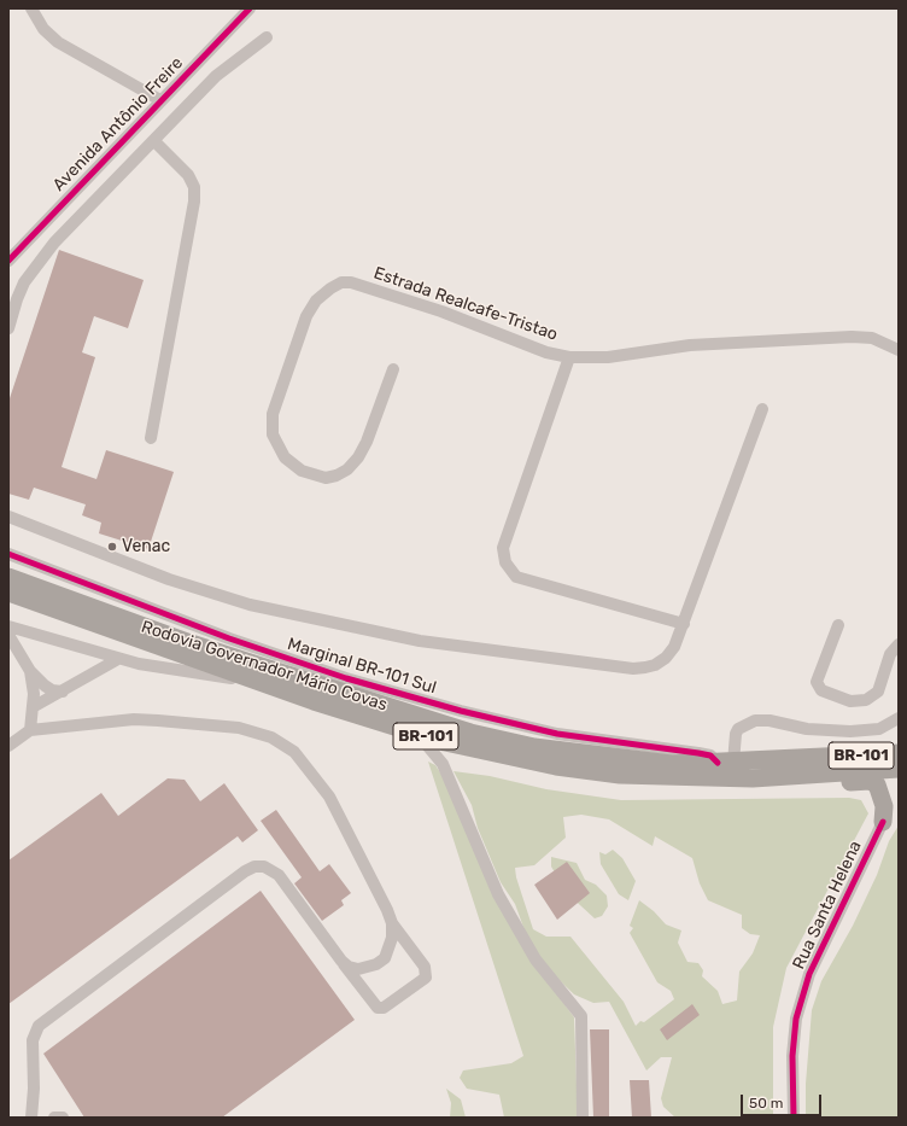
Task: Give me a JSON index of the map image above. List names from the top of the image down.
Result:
{
  "streets": {
    "highway": ["Rodovia Governador Mário Covas", "BR-101"],
    "street": [
      "Avenida Antônio Freire",
      "Estrada Realcafe-Tristao",
      "Marginal BR-101 Sul",
      "Rua Santa Helena"
    ]
  },
  "crossings": [
    ["Rodovia Governador Mário Covas", "Marginal BR-101 Sul"]
  ],
  "places": ["Venac"],
  "scale_bar": "50 m"
}
